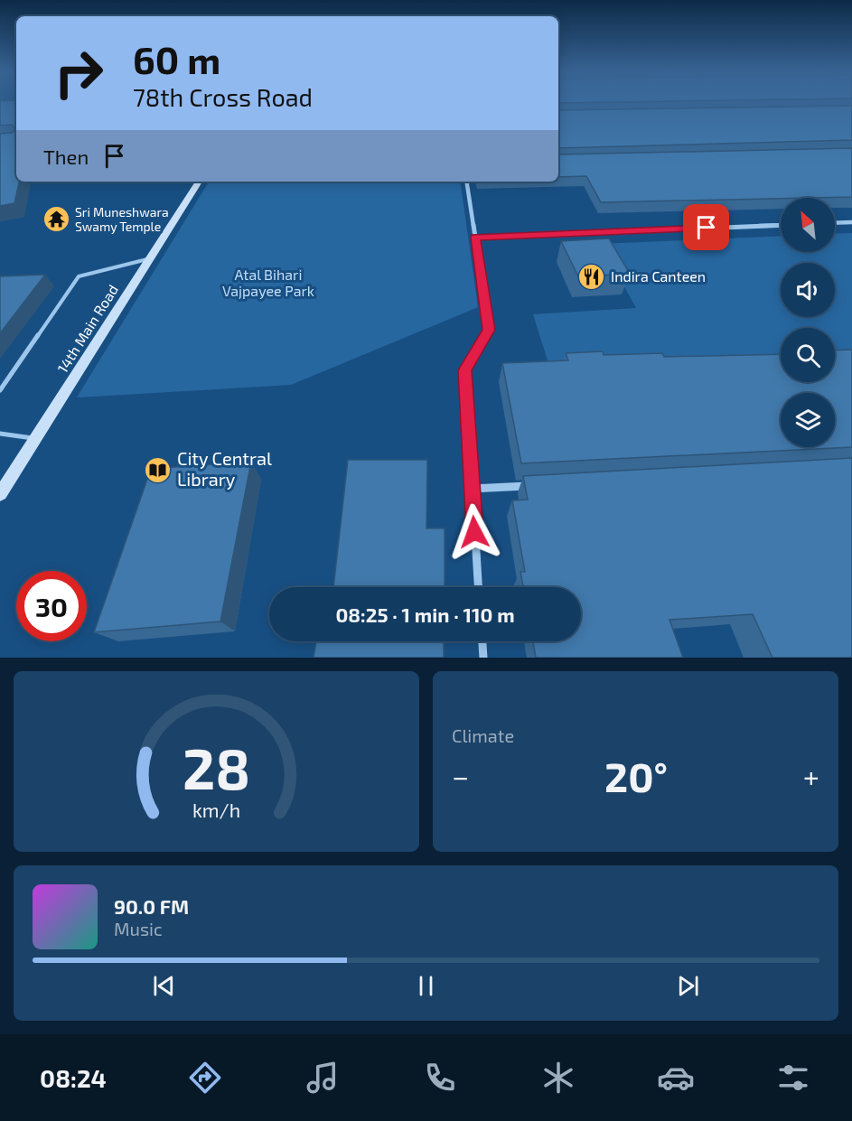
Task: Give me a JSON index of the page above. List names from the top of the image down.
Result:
{
  "streets": {
    "main road": ["14th Main Road"]
  },
  "parks": ["Atal Bihari Vajpayee Park"],
  "places": {
    "temple": ["Sri Muneshwara Swamy Temple"],
    "restaurant": ["Indira Canteen"],
    "library": ["City Central Library"]
  },
  "north": "top left",
  "page": {
    "turn": ["60 m", "78th Cross Road"],
    "then": "Then",
    "limit": "30",
    "trip": "08:25 · 1 min · 110 m",
    "tile": "Climate",
    "heat": ["−", "20°", "+"],
    "song": ["90.0 FM", "Music"],
    "tabs": "08:24",
    "gauge": ["28", "km/h"]
  }
}
